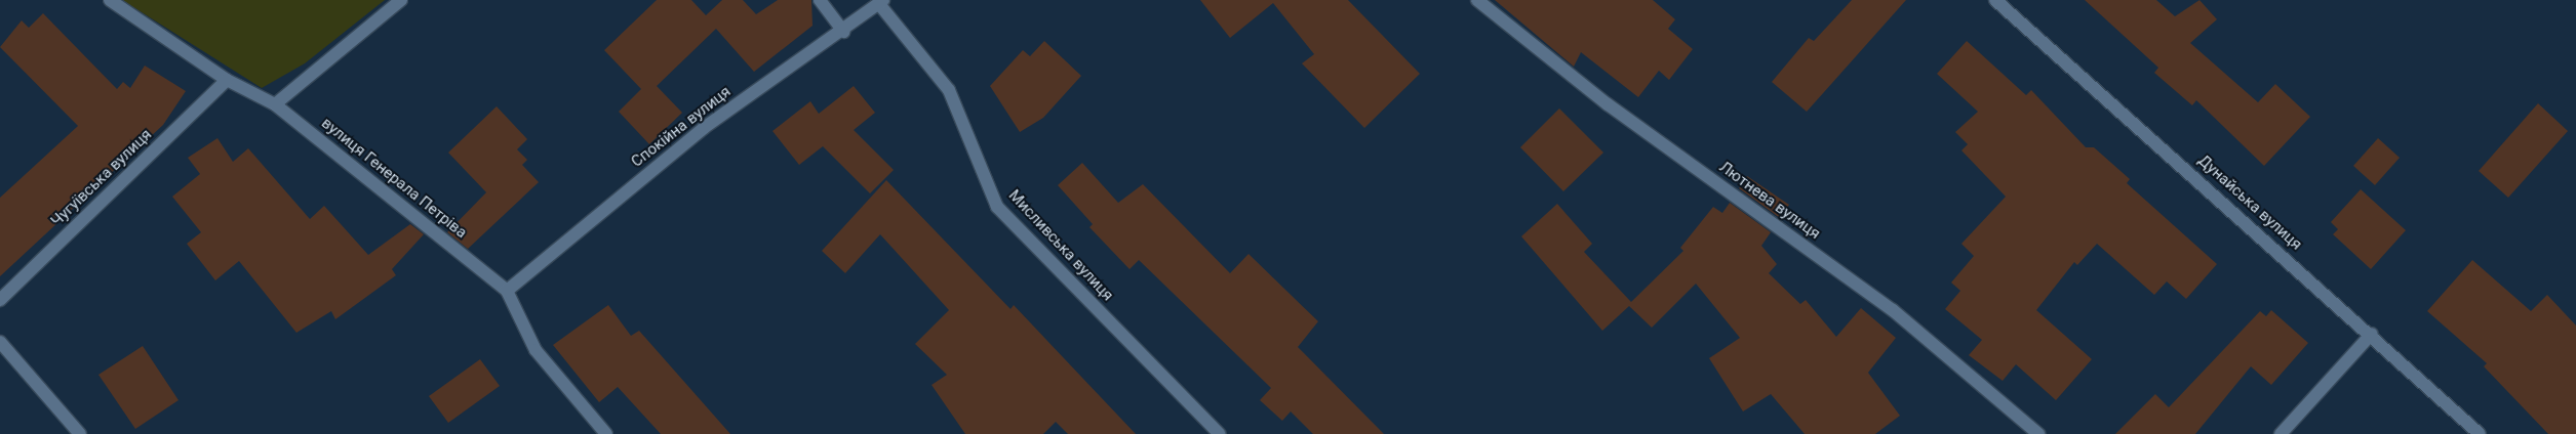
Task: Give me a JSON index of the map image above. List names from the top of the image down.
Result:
{
  "streets": {
    "street": [
      "Спокійна вулиця",
      "Чугуївська вулиця",
      "вулиця Генерала Петріва",
      "Лютнева вулиця",
      "Дунайська вулиця",
      "Мисливська вулиця"
    ]
  },
  "crossings": [
    ["Спокійна вулиця", "вулиця Генерала Петріва"],
    ["Спокійна вулиця", "Мисливська вулиця"],
    ["Чугуївська вулиця", "вулиця Генерала Петріва"]
  ]
}
